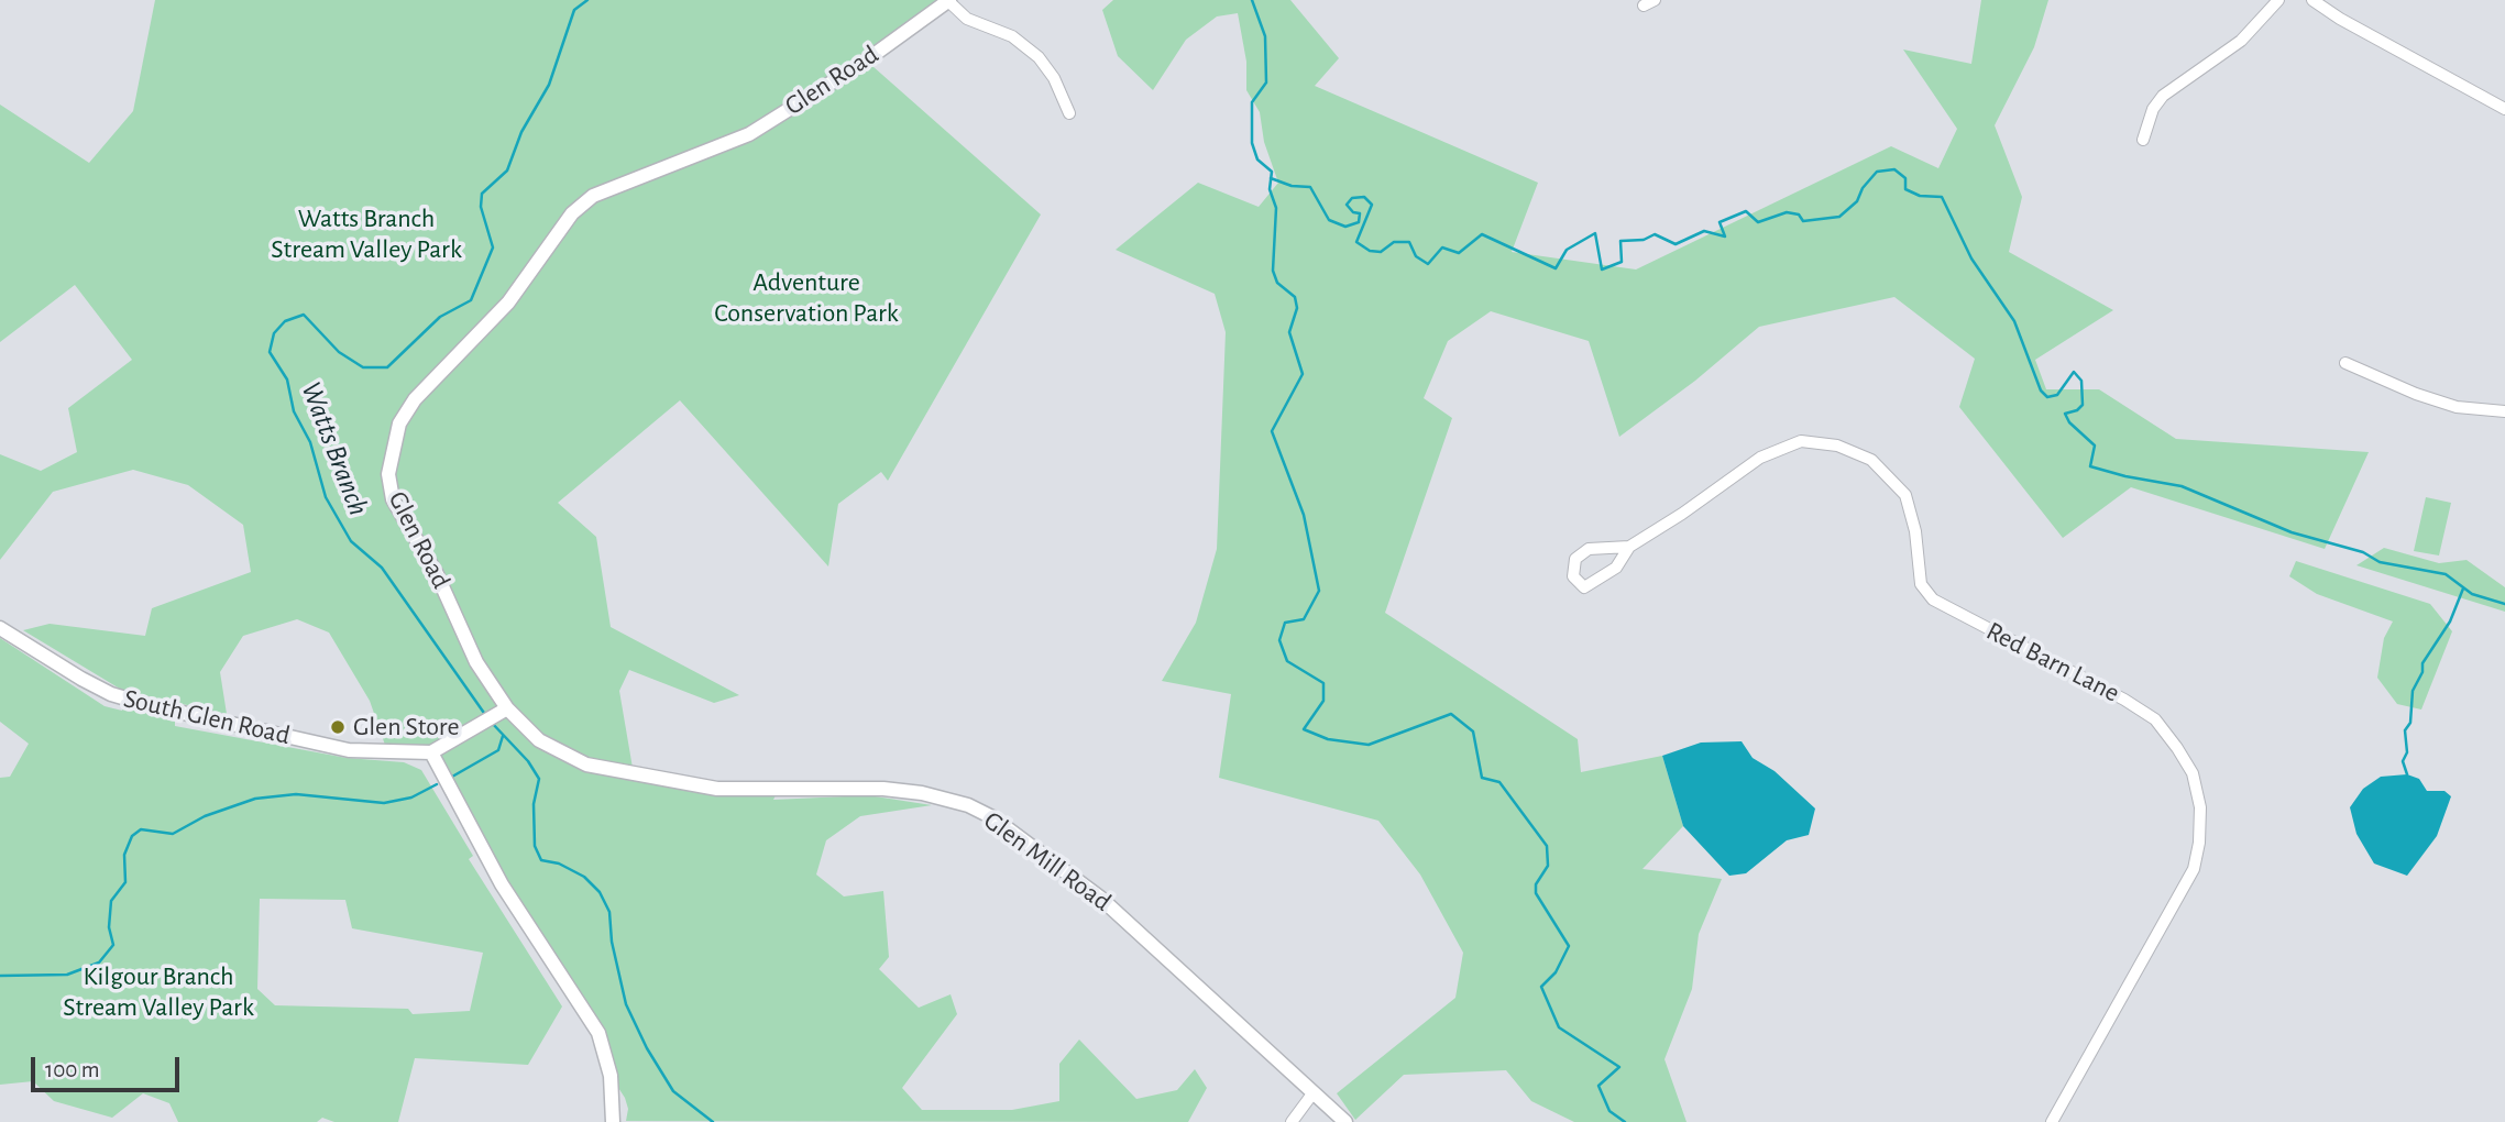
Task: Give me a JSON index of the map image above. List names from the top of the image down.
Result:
{
  "streets": {
    "main road": ["Glen Road", "South Glen Road", "Glen Mill Road"],
    "street": ["Red Barn Lane"]
  },
  "crossings": [
    ["Glen Road", "Glen Mill Road"]
  ],
  "water": ["Watts Branch"],
  "parks": ["Watts Branch Stream Valley Park", "Adventure Conservation Park", "Kilgour Branch Stream Valley Park"],
  "places": ["Glen Store"],
  "scale_bar": "100 m"
}
